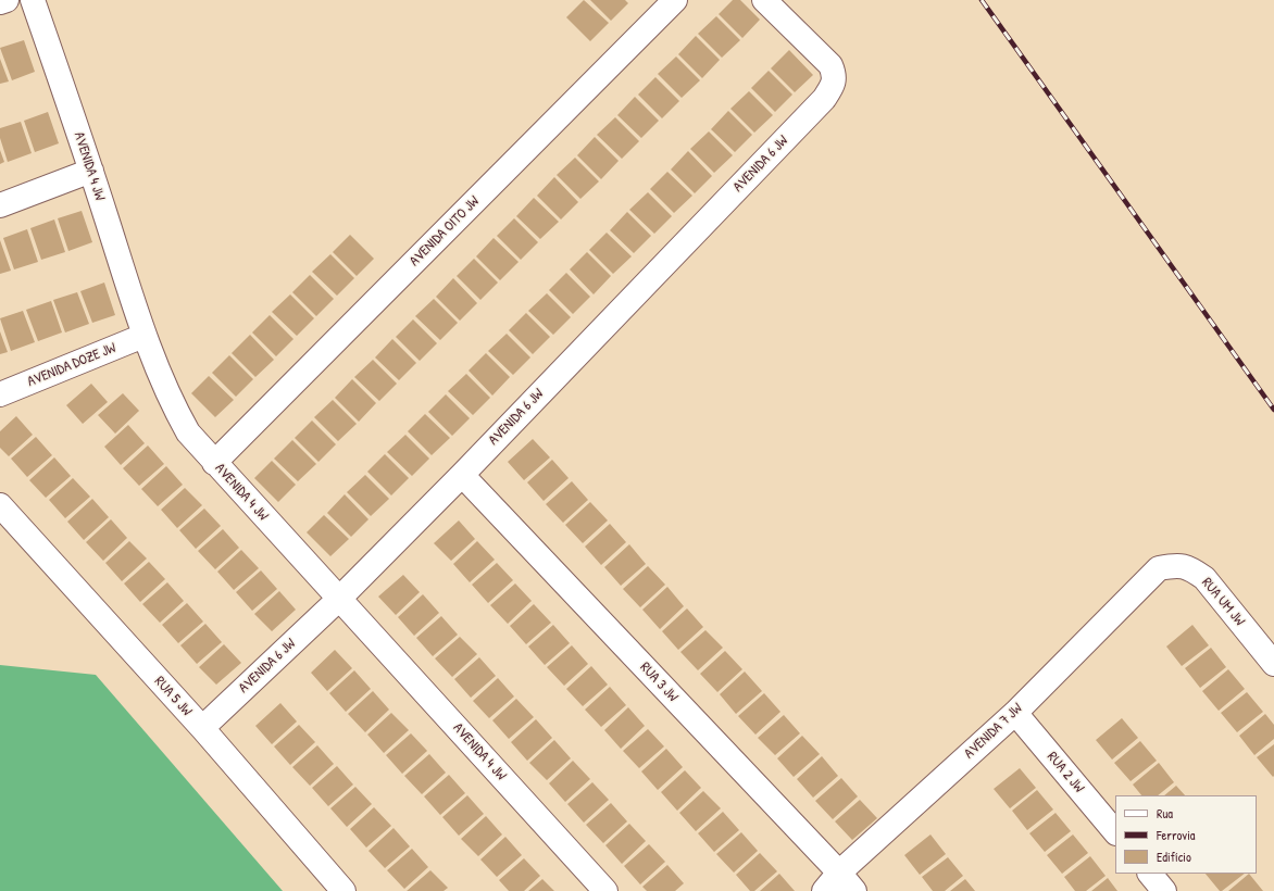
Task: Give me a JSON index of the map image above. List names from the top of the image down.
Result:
{
  "streets": {
    "street": [
      "AVENIDA 6 JW",
      "AVENIDA 4 JW",
      "AVENIDA OITO JW",
      "AVENIDA DOZE JW",
      "RUA UM JW",
      "RUA 3 JW",
      "RUA 5 JW",
      "AVENIDA 7 JW",
      "RUA 2 JW"
    ]
  },
  "crossings": [
    ["AVENIDA 6 JW", "AVENIDA 4 JW"],
    ["AVENIDA 6 JW", "RUA 3 JW"],
    ["AVENIDA 6 JW", "RUA 5 JW"],
    ["AVENIDA 4 JW", "AVENIDA OITO JW"],
    ["AVENIDA 4 JW", "AVENIDA DOZE JW"],
    ["RUA UM JW", "AVENIDA 7 JW"],
    ["RUA 3 JW", "AVENIDA 7 JW"],
    ["AVENIDA 7 JW", "RUA 2 JW"]
  ],
  "legend": ["Rua", "Ferrovia", "Edifício"]
}
